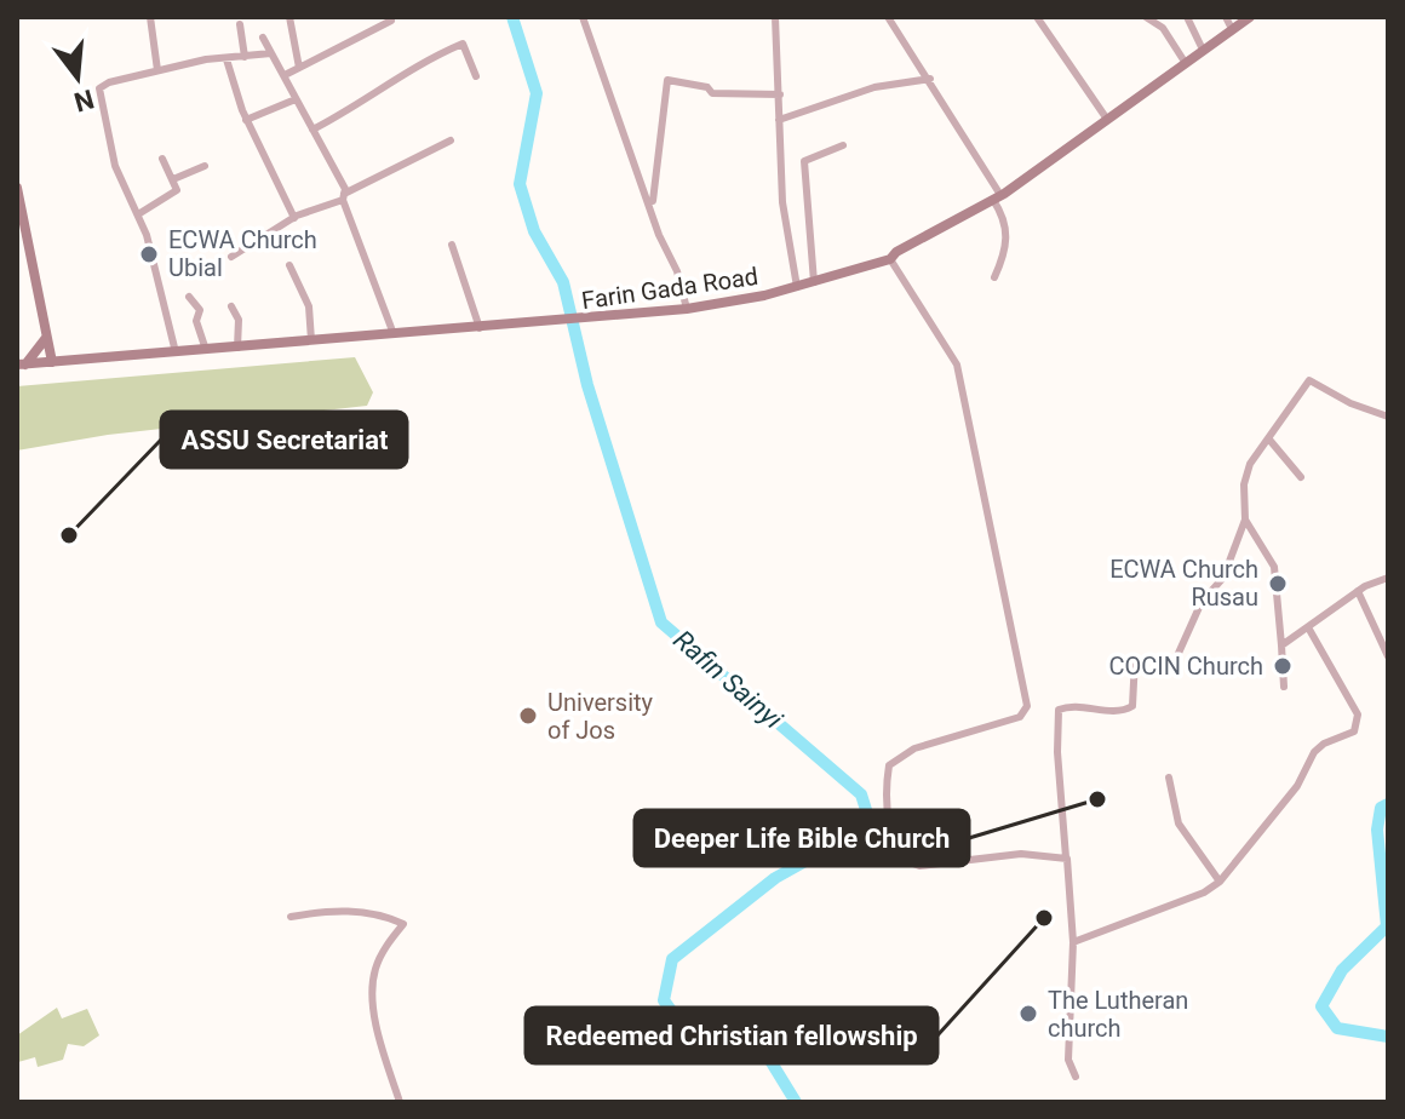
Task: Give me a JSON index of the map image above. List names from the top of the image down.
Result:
{
  "streets": {
    "main road": ["Farin Gada Road"]
  },
  "water": ["Rafin Sainyi"],
  "places": [
    "ECWA Church Ubial",
    "ASSU Secretariat",
    "ECWA Church Rusau",
    "COCIN Church",
    "University of Jos",
    "Deeper Life Bible Church",
    "Redeemed Christian fellowship",
    "The Lutheran church"
  ],
  "north": "bottom"
}
